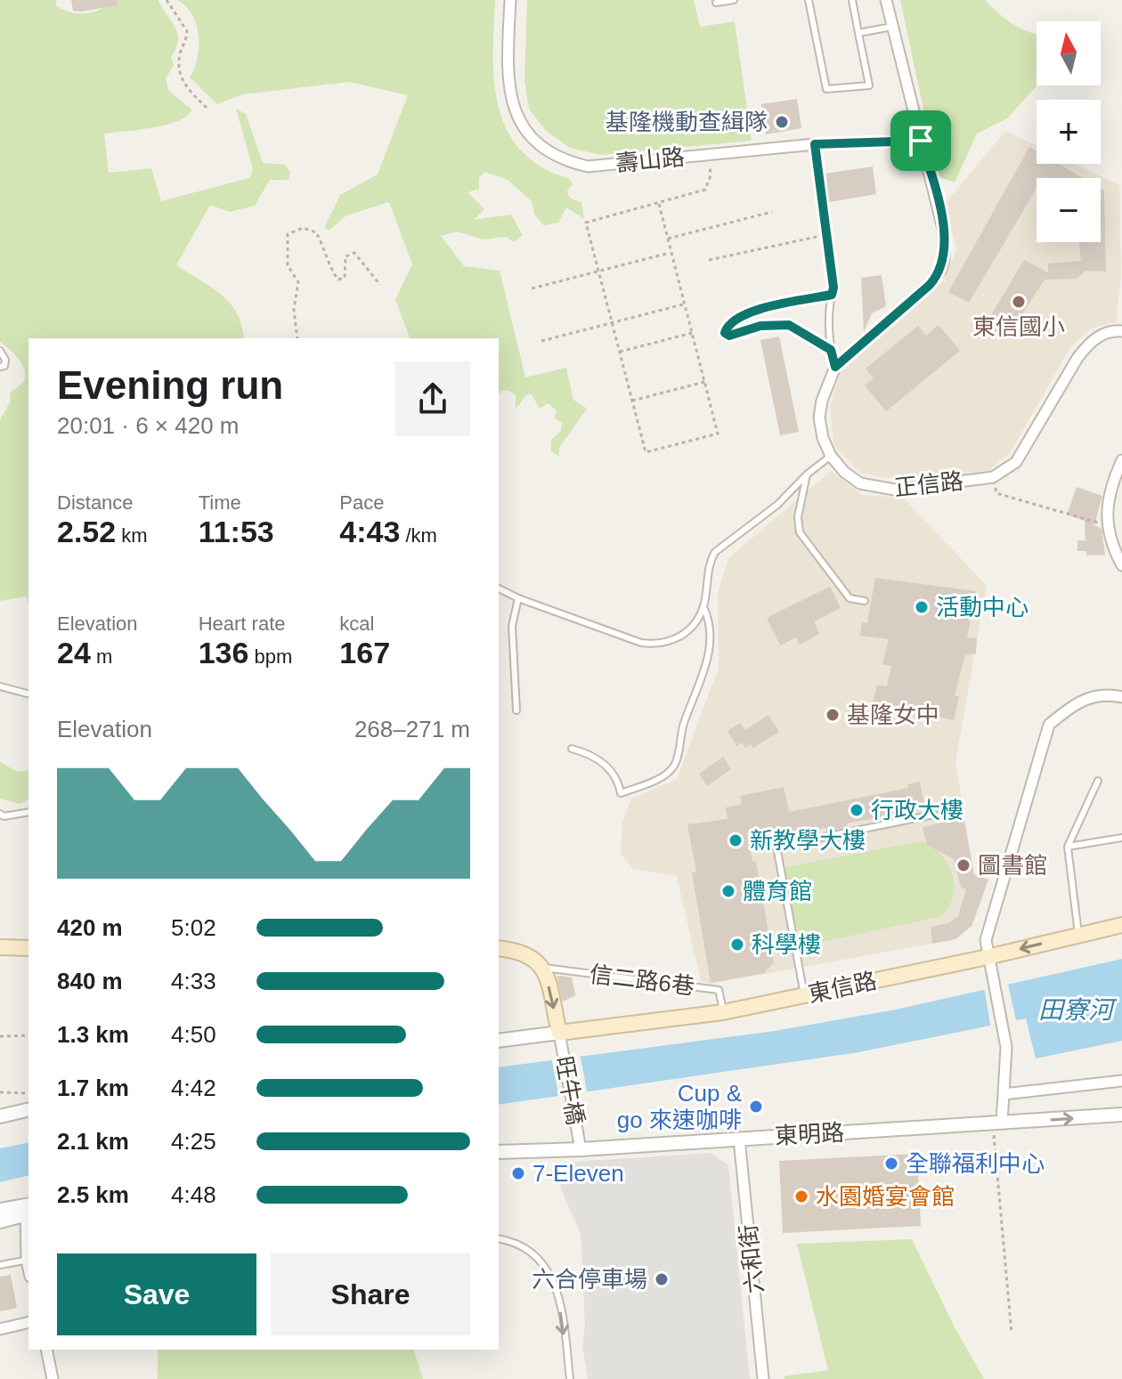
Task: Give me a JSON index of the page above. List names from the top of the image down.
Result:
{
  "streets": {
    "main road": ["東信路"],
    "street": [
      "壽山路",
      "正信路",
      "旺牛橋",
      "東明路",
      "六和街"
    ],
    "lane": ["信二路6巷"]
  },
  "crossings": [
    ["壽山路", "正信路"],
    ["信二路6巷", "東信路"],
    ["東信路", "旺牛橋"],
    ["旺牛橋", "東明路"],
    ["東明路", "六和街"]
  ],
  "water": ["田寮河"],
  "places": [
    "基隆機動查緝隊",
    "東信國小",
    "活動中心",
    "基隆女中",
    "行政大樓",
    "新教學大樓",
    "圖書館",
    "體育館",
    "科學樓",
    "Cup & go 來速咖啡",
    "全聯福利中心",
    "7-Eleven",
    "水園婚宴會館",
    "六合停車場"
  ],
  "north": "top",
  "page": {
    "map_buttons": ["+", "−"],
    "heading": ["Evening run", "20:01 · 6 × 420 m"],
    "stats": [
      ["Distance", "2.52 km"],
      ["Time", "11:53"],
      ["Pace", "4:43 /km"],
      ["Elevation", "24 m"],
      ["Heart rate", "136 bpm"],
      ["kcal", "167"]
    ],
    "chart": ["Elevation", "268–271 m"],
    "list": [
      {
        "name": "420 m",
        "note": "5:02"
      },
      {
        "name": "840 m",
        "note": "4:33"
      },
      {
        "name": "1.3 km",
        "note": "4:50"
      },
      {
        "name": "1.7 km",
        "note": "4:42"
      },
      {
        "name": "2.1 km",
        "note": "4:25"
      },
      {
        "name": "2.5 km",
        "note": "4:48"
      }
    ],
    "buttons": ["Save", "Share"]
  }
}
